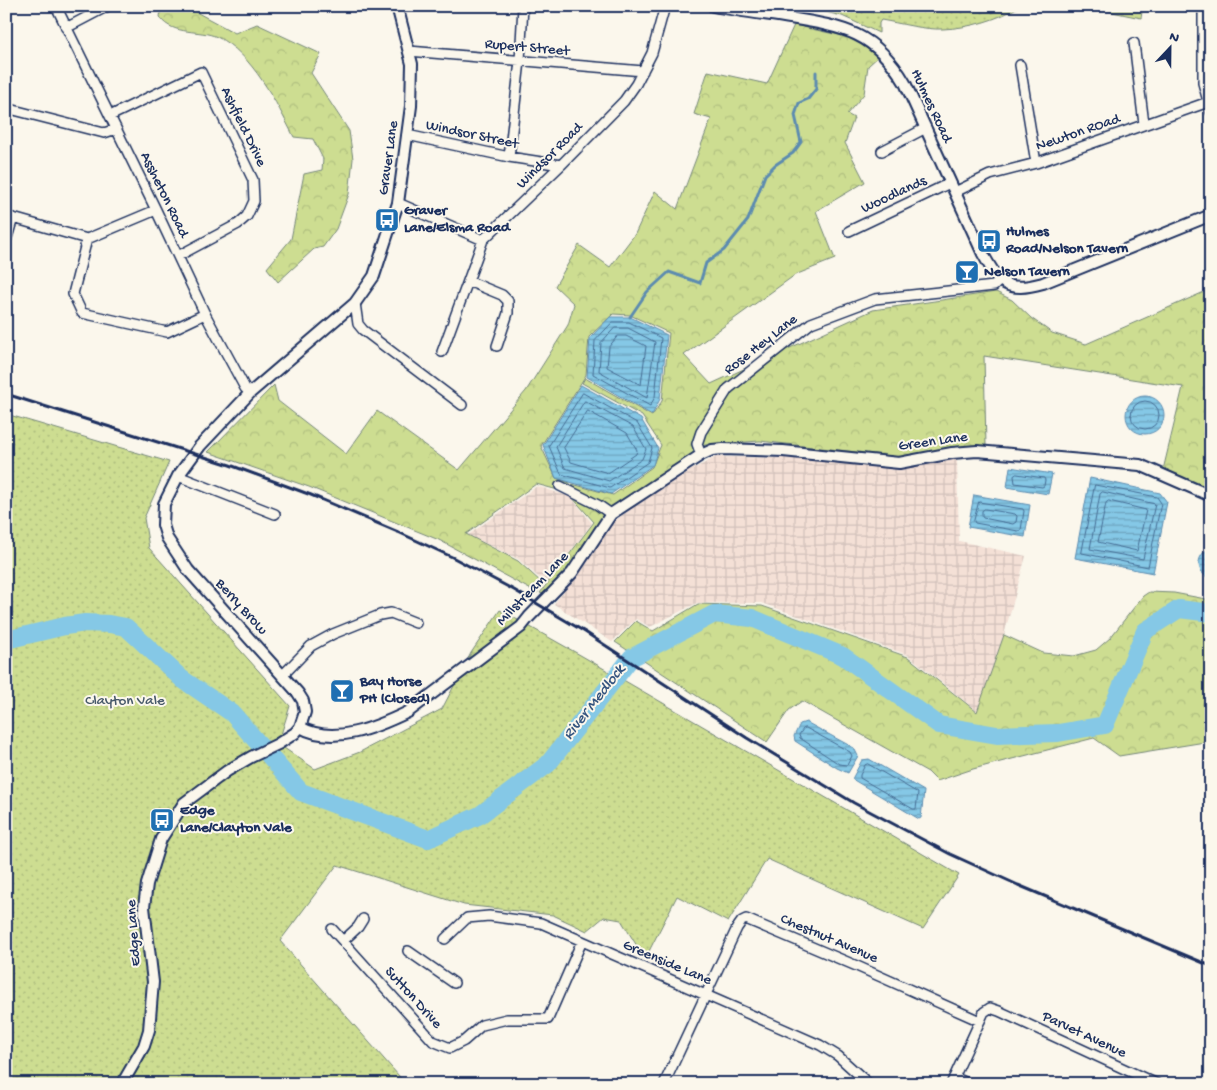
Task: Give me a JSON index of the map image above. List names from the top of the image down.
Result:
{
  "streets": {
    "street": [
      "Rupert Street",
      "Hulmes Road",
      "Ashfield Drive",
      "Newton ROad",
      "Windsor Street",
      "Windsor Road",
      "Graver Lane",
      "Assheton Road",
      "Woodlands",
      "Rose Hey Lane",
      "Green Lane",
      "Millstream Lane",
      "Berry Brow",
      "Edge Lane",
      "Chestnut Avenue",
      "Greenside Lane",
      "Sutton Drive",
      "Parvet Avenue"
    ]
  },
  "crossings": [
    ["Rupert Street", "Windsor Road"],
    ["Rupert Street", "Graver Lane"],
    ["Hulmes Road", "Newton ROad"],
    ["Hulmes Road", "Woodlands"],
    ["Hulmes Road", "Rose Hey Lane"],
    ["Ashfield Drive", "Assheton Road"],
    ["Newton ROad", "Woodlands"],
    ["Windsor Street", "Windsor Road"],
    ["Windsor Street", "Graver Lane"],
    ["Graver Lane", "Berry Brow"],
    ["Assheton Road", "Berry Brow"],
    ["Rose Hey Lane", "Green Lane"],
    ["Green Lane", "Millstream Lane"],
    ["Millstream Lane", "Berry Brow"],
    ["Millstream Lane", "Edge Lane"],
    ["Berry Brow", "Edge Lane"],
    ["Chestnut Avenue", "Greenside Lane"],
    ["Chestnut Avenue", "Parvet Avenue"],
    ["Greenside Lane", "Sutton Drive"]
  ],
  "water": ["River Medlock"],
  "parks": ["Clayton Vale"],
  "places": {
    "bus stop": ["Graver Lane/Elsma Road", "Hulmes Road/Nelson Tavern", "Edge Lane/Clayton Vale"],
    "bar": ["Nelson Tavern", "Bay Horse PH (Closed)"]
  },
  "north": "top"
}
